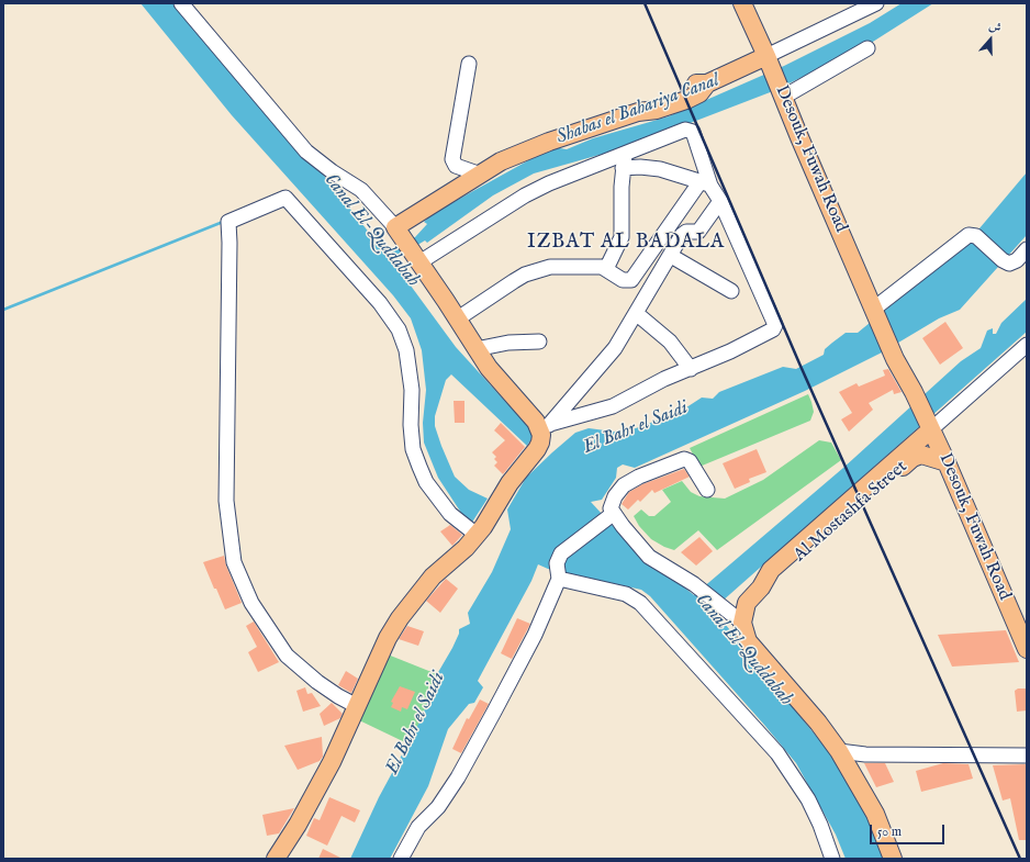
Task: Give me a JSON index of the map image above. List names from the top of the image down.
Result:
{
  "streets": {
    "main road": ["Desouk, Fuwah Road", "Al Mostashfa Street"]
  },
  "crossings": [
    ["Desouk, Fuwah Road", "Al Mostashfa Street"]
  ],
  "districts": ["IZBAT AL BADALA"],
  "water": ["Shabas el Bahariya Canal", "Canal El-Quddabah", "El Bahr el Saidi"],
  "scale_bar": "50 m",
  "north": "top"
}
